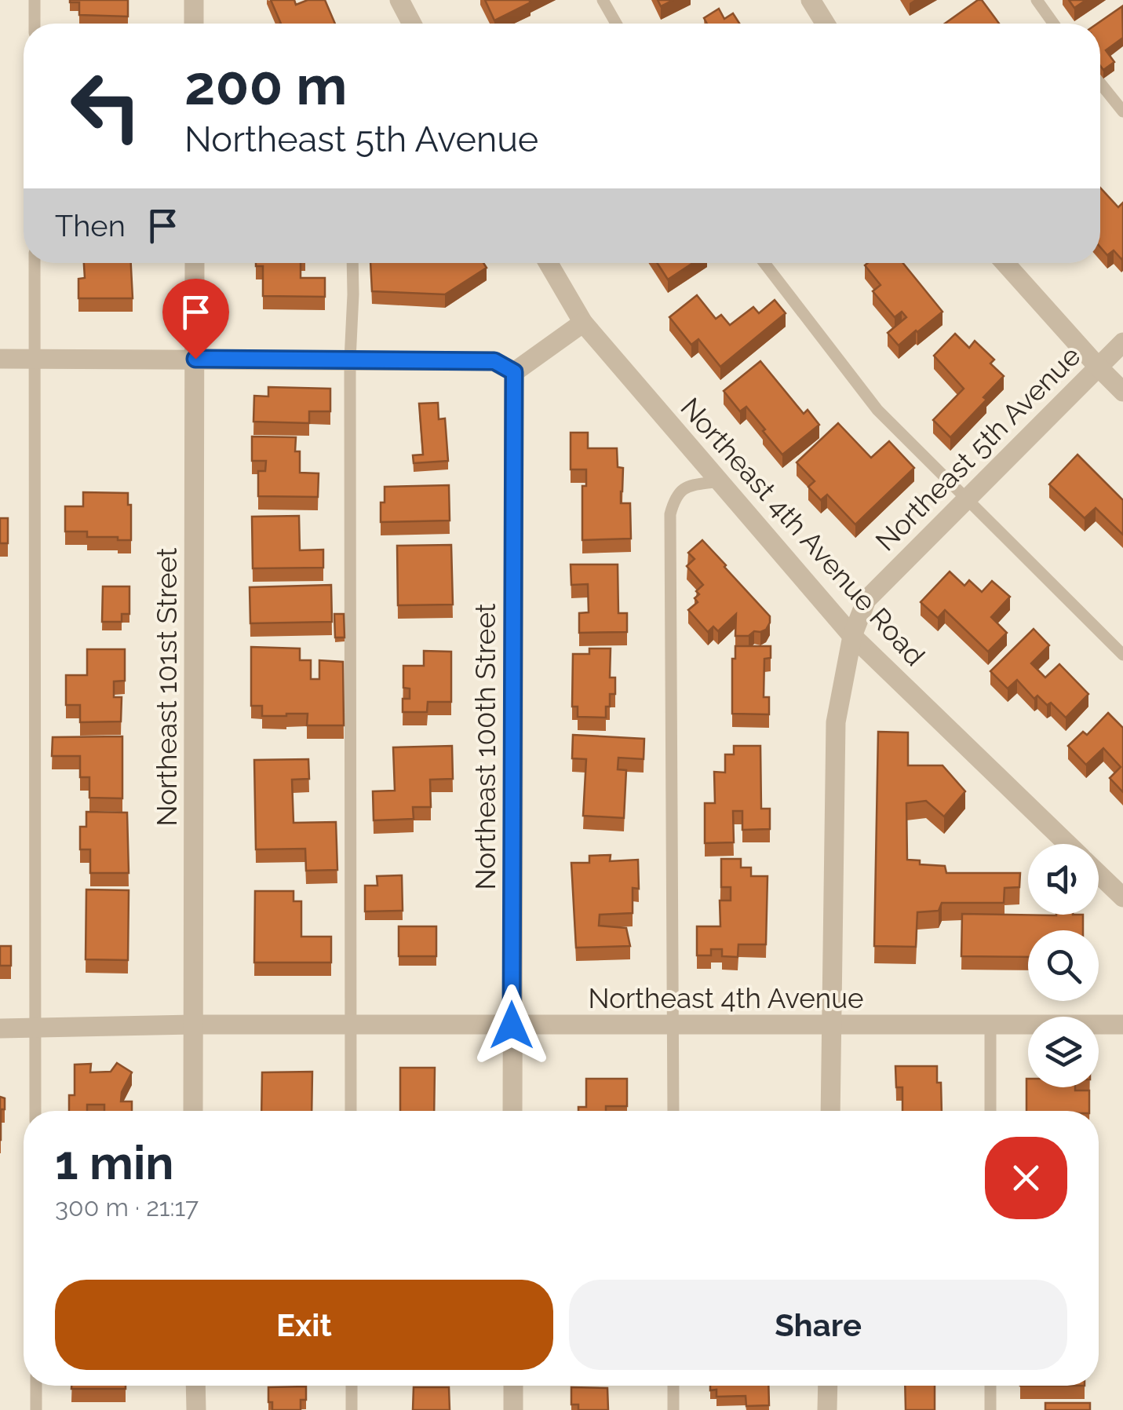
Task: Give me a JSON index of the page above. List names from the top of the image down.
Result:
{
  "streets": {
    "street": [
      "Northeast 5th Avenue",
      "Northeast 4th Avenue Road",
      "Northeast 101st Street",
      "Northeast 100th Street",
      "Northeast 4th Avenue"
    ]
  },
  "crossings": [
    ["Northeast 5th Avenue", "Northeast 4th Avenue Road"],
    ["Northeast 5th Avenue", "Northeast 4th Avenue"],
    ["Northeast 101st Street", "Northeast 4th Avenue"],
    ["Northeast 100th Street", "Northeast 4th Avenue"]
  ],
  "page": {
    "turn": ["200 m", "Northeast 5th Avenue"],
    "then": "Then",
    "heading": ["1 min", "300 m · 21:17"],
    "buttons": ["Exit", "Share"]
  }
}
